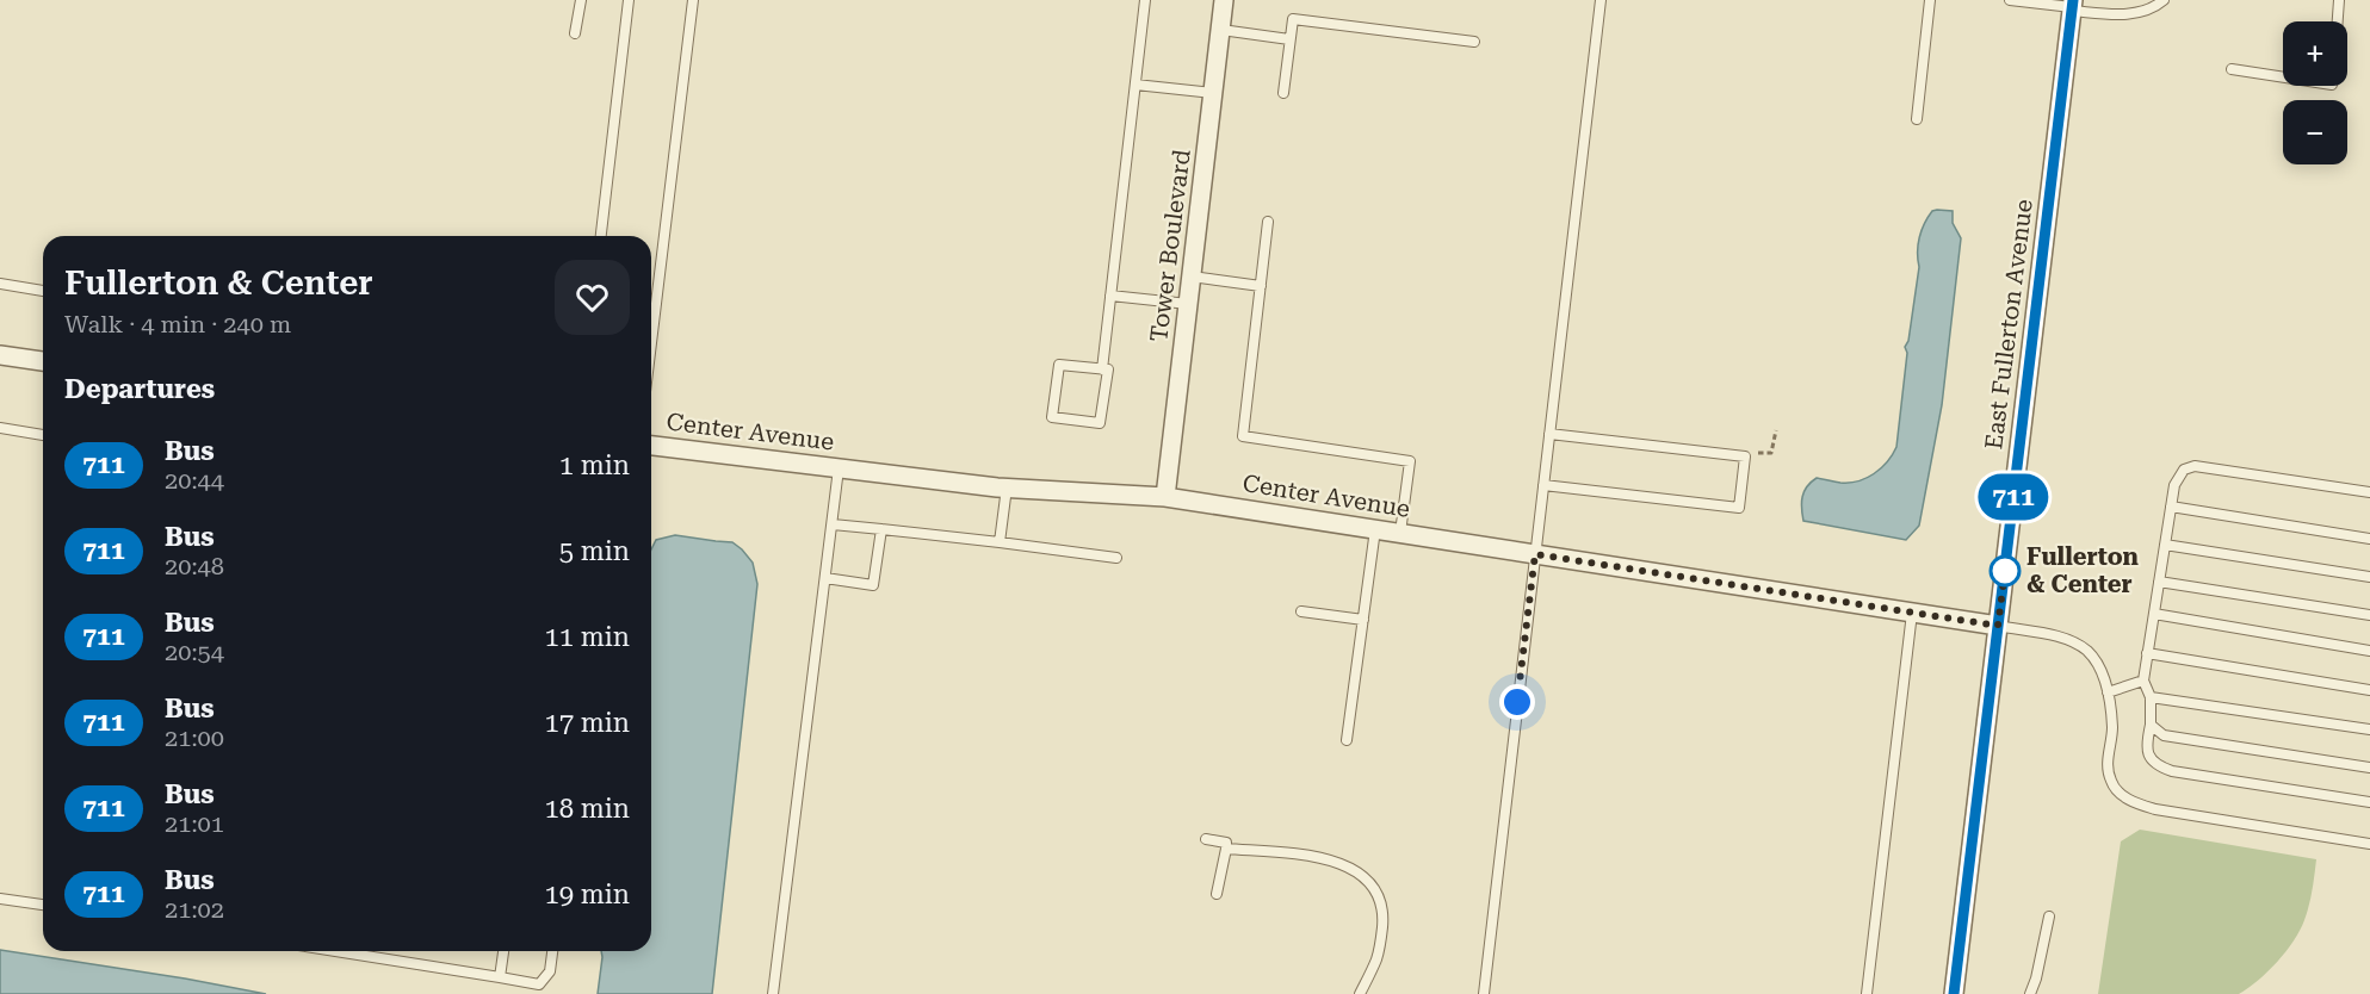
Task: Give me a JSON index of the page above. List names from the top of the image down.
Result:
{
  "streets": {
    "street": ["Tower Boulevard", "East Fullerton Avenue", "Center Avenue"]
  },
  "crossings": [
    ["Tower Boulevard", "Center Avenue"],
    ["East Fullerton Avenue", "Center Avenue"]
  ],
  "places": ["Fullerton & Center"],
  "lines": ["bus line 711"],
  "page": {
    "on_map": "711",
    "map_buttons": ["+", "−"],
    "heading": [
      ["Fullerton & Center", "Walk · 4 min · 240 m"],
      "Departures"
    ],
    "list": [
      {
        "mark": "711",
        "name": "Bus",
        "note": "20:44",
        "value": "1 min"
      },
      {
        "mark": "711",
        "name": "Bus",
        "note": "20:48",
        "value": "5 min"
      },
      {
        "mark": "711",
        "name": "Bus",
        "note": "20:54",
        "value": "11 min"
      },
      {
        "mark": "711",
        "name": "Bus",
        "note": "21:00",
        "value": "17 min"
      },
      {
        "mark": "711",
        "name": "Bus",
        "note": "21:01",
        "value": "18 min"
      },
      {
        "mark": "711",
        "name": "Bus",
        "note": "21:02",
        "value": "19 min"
      }
    ]
  }
}
